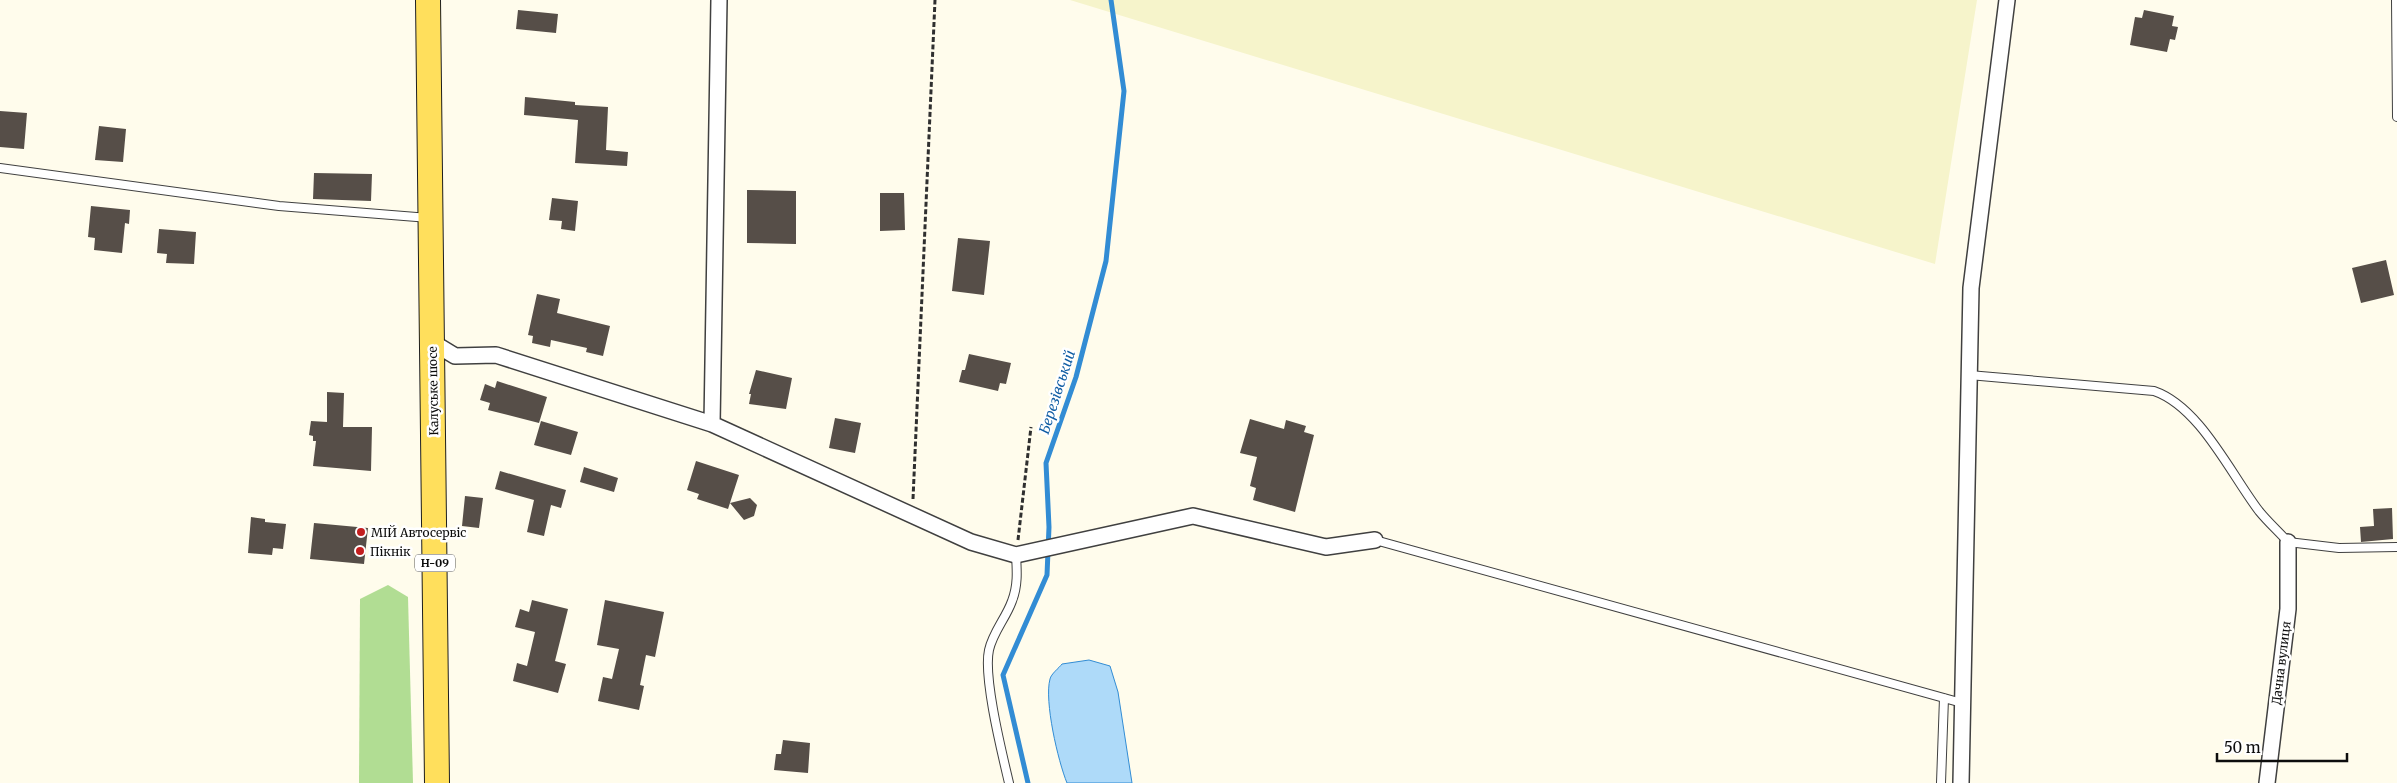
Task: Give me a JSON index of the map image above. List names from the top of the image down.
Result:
{
  "streets": {
    "main road": ["Калуське шосе", "Н-09"],
    "street": ["Дачна вулиця"]
  },
  "water": ["Березівський"],
  "places": ["МІЙ Автосервіс", "Пікнік"],
  "scale_bar": "50 m"
}
